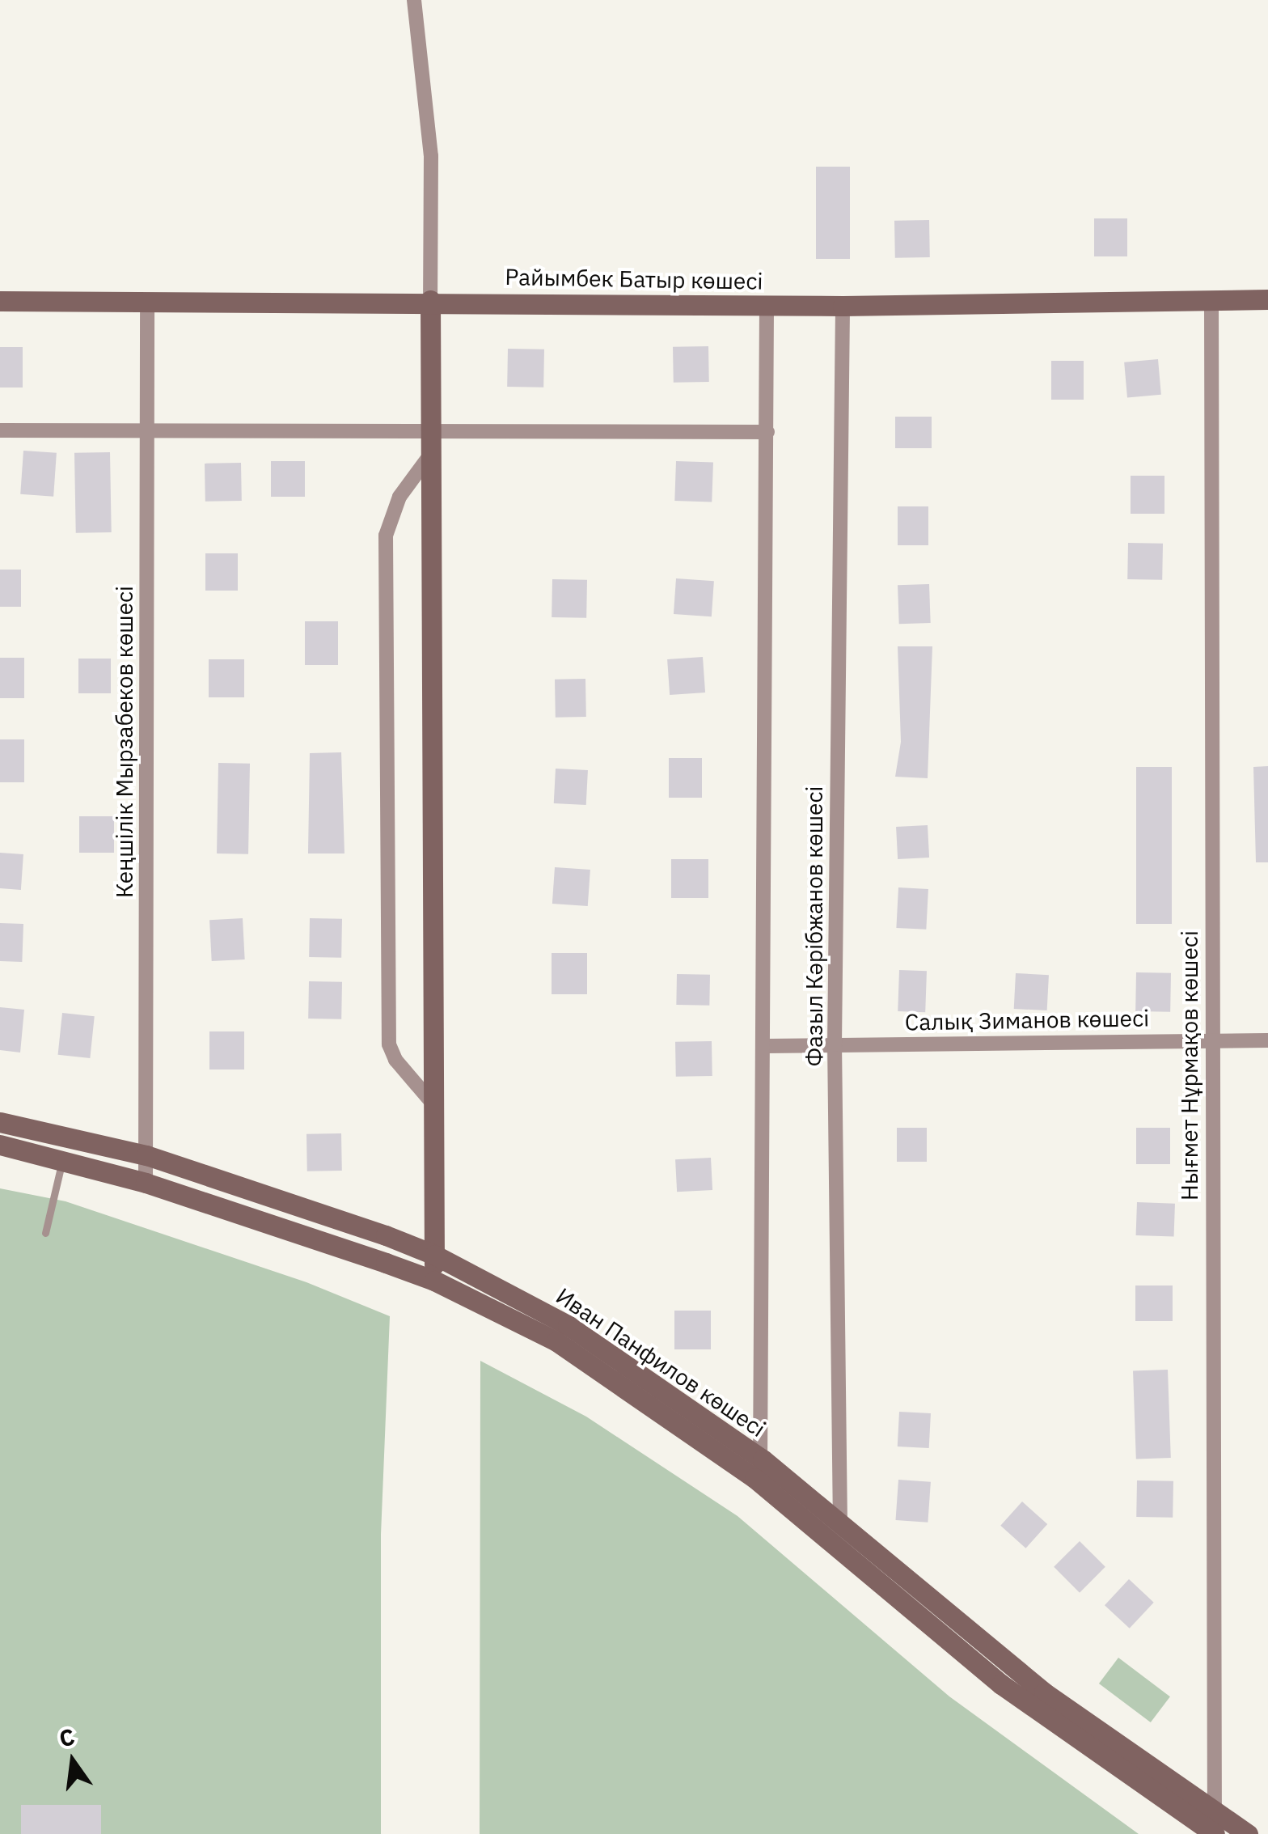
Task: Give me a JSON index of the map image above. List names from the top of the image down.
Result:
{
  "streets": {
    "street": [
      "Райымбек Батыр көшесі",
      "Кеңшілік Мырзабеков көшесі",
      "Фазыл Кәрібжанов көшесі",
      "Салық Зиманов көшесі",
      "Нығмет Нұрмақов көшесі",
      "Иван Панфилов көшесі"
    ]
  },
  "crossings": [
    ["Райымбек Батыр көшесі", "Кеңшілік Мырзабеков көшесі"],
    ["Райымбек Батыр көшесі", "Фазыл Кәрібжанов көшесі"],
    ["Райымбек Батыр көшесі", "Нығмет Нұрмақов көшесі"],
    ["Кеңшілік Мырзабеков көшесі", "Иван Панфилов көшесі"],
    ["Фазыл Кәрібжанов көшесі", "Салық Зиманов көшесі"],
    ["Фазыл Кәрібжанов көшесі", "Иван Панфилов көшесі"],
    ["Салық Зиманов көшесі", "Нығмет Нұрмақов көшесі"],
    ["Нығмет Нұрмақов көшесі", "Иван Панфилов көшесі"]
  ],
  "north": "top"
}
